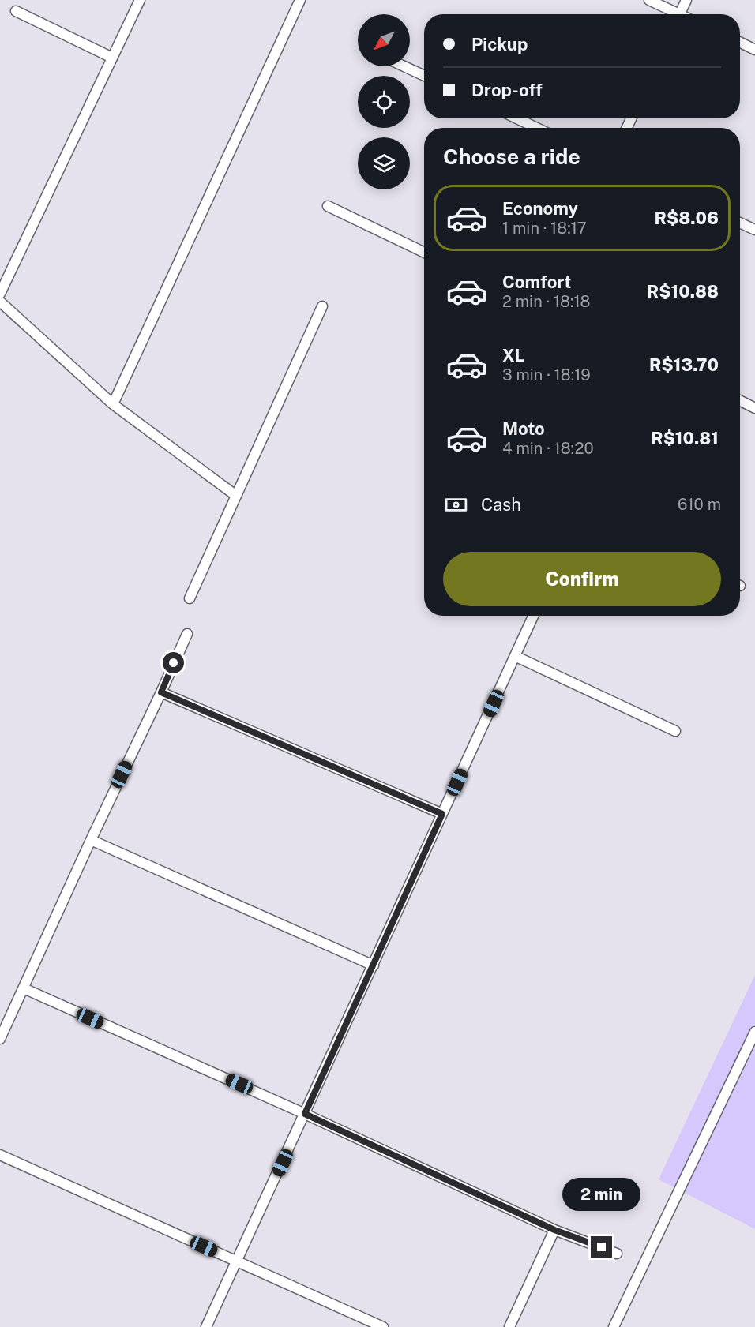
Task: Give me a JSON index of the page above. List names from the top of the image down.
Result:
{
  "north": "bottom left",
  "page": {
    "banner": ["Pickup", "Drop-off"],
    "heading": "Choose a ride",
    "list": [
      {
        "name": "Economy",
        "note": "1 min · 18:17",
        "value": "R$8.06"
      },
      {
        "name": "Comfort",
        "note": "2 min · 18:18",
        "value": "R$10.88"
      },
      {
        "name": "XL",
        "note": "3 min · 18:19",
        "value": "R$13.70"
      },
      {
        "name": "Moto",
        "note": "4 min · 18:20",
        "value": "R$10.81"
      }
    ],
    "pay": ["Cash", "610 m"],
    "buttons": "Confirm",
    "bubble": "2 min"
  }
}
